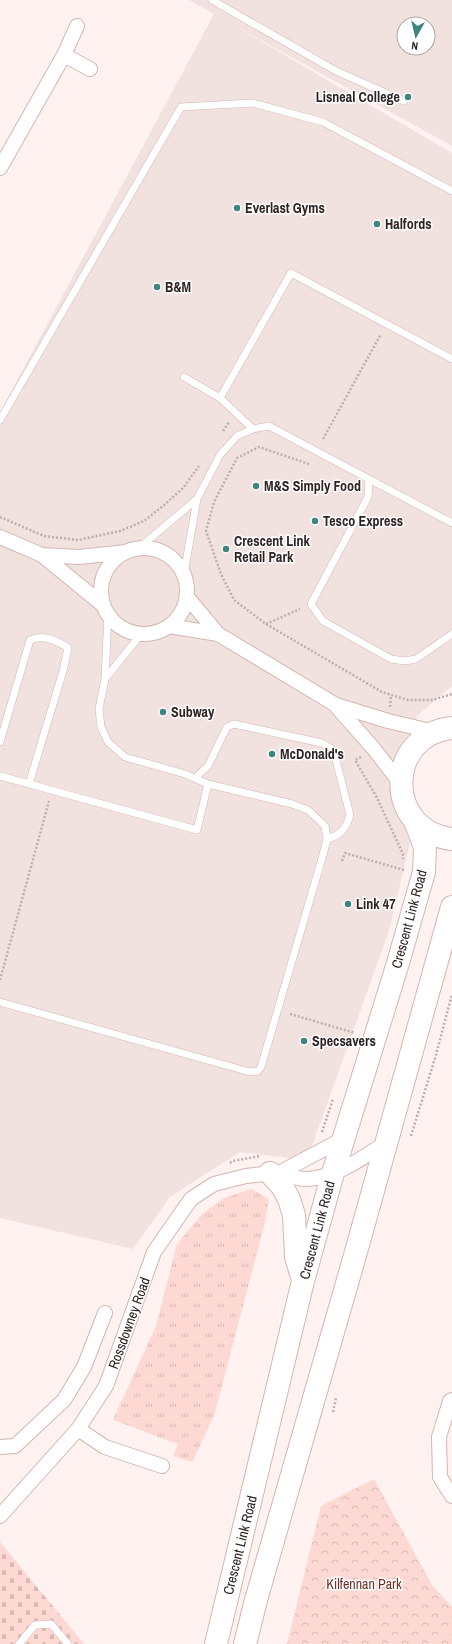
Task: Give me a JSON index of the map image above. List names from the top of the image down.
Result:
{
  "streets": {
    "highway": ["Crescent Link Road"],
    "street": ["Rossdowney Road"]
  },
  "crossings": [
    ["Crescent Link Road", "Rossdowney Road"]
  ],
  "parks": ["Kilfennan Park"],
  "places": [
    "Lisneal College",
    "Everlast Gyms",
    "Halfords",
    "B&M",
    "M&S Simply Food",
    "Tesco Express",
    "Crescent Link Retail Park",
    "Subway",
    "McDonald's",
    "Link 47",
    "Specsavers"
  ],
  "north": "bottom"
}
